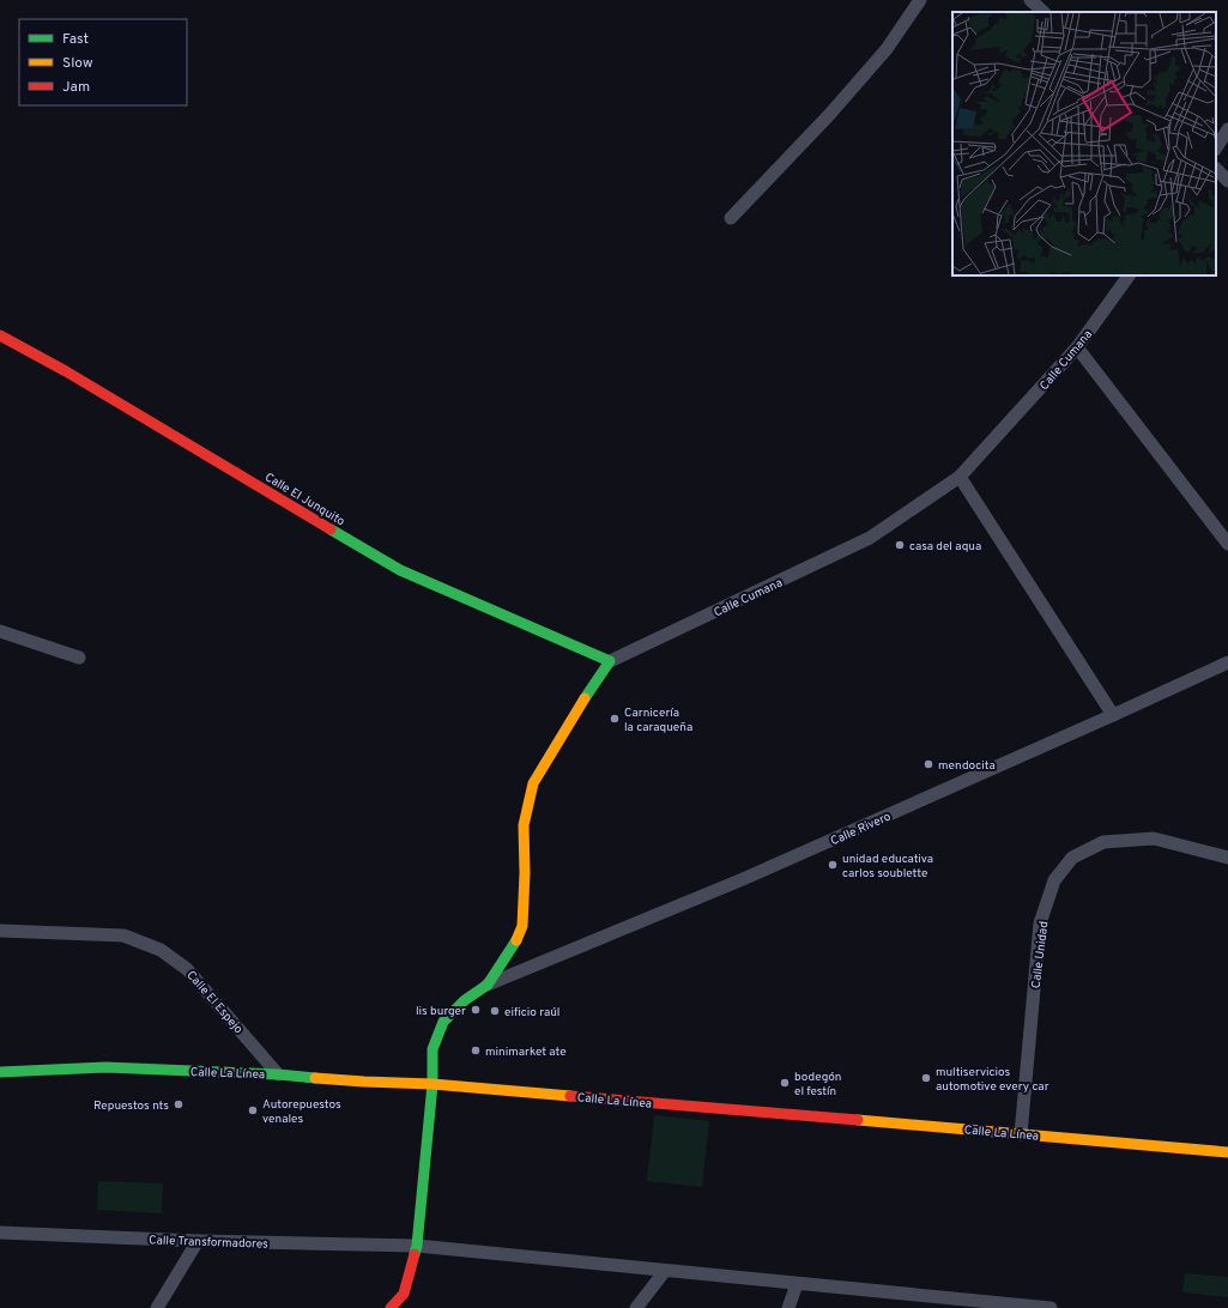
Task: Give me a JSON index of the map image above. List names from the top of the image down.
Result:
{
  "streets": {
    "street": [
      "Calle Cumana",
      "Calle El Junquito",
      "Calle Rivero",
      "Calle Unidad",
      "Calle El Espejo",
      "Calle La Línea",
      "Calle Transformadores"
    ]
  },
  "crossings": [
    ["Calle Cumana", "Calle El Junquito"],
    ["Calle Unidad", "Calle La Línea"],
    ["Calle El Espejo", "Calle La Línea"]
  ],
  "places": [
    "casa del aqua",
    "Carnicería la caraqueña",
    "mendocita",
    "unidad educativa carlos soublette",
    "lis burger",
    "eificio raúl",
    "minimarket ate",
    "multiservicios automotive every car",
    "bodegón el festín",
    "Repuestos nts",
    "Autorepuestos venales"
  ],
  "legend": ["Fast", "Slow", "Jam"]
}
